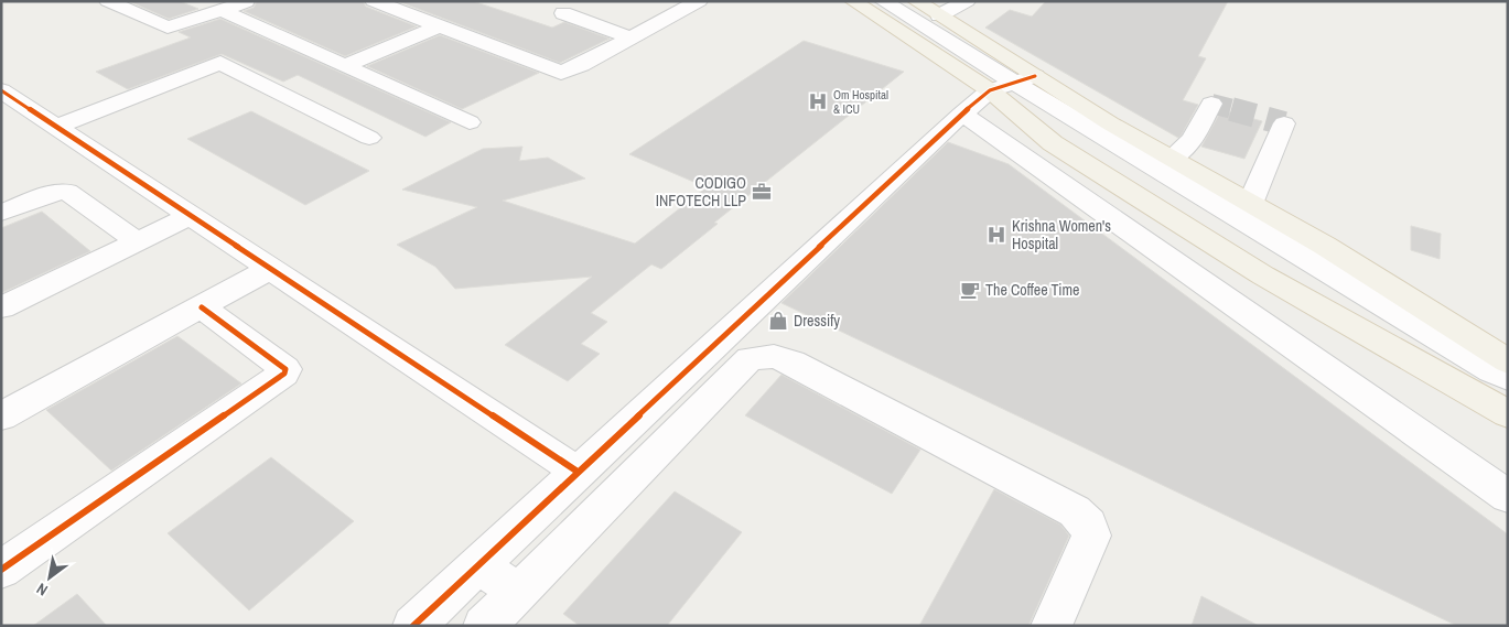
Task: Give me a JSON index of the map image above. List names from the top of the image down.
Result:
{
  "places": {
    "hospital": ["Om Hospital & ICU", "Krishna Women's Hospital"],
    "office": ["CODIGO INFOTECH LLP"],
    "cafe": ["The Coffee Time"],
    "shop": ["Dressify"]
  },
  "north": "bottom left"
}
